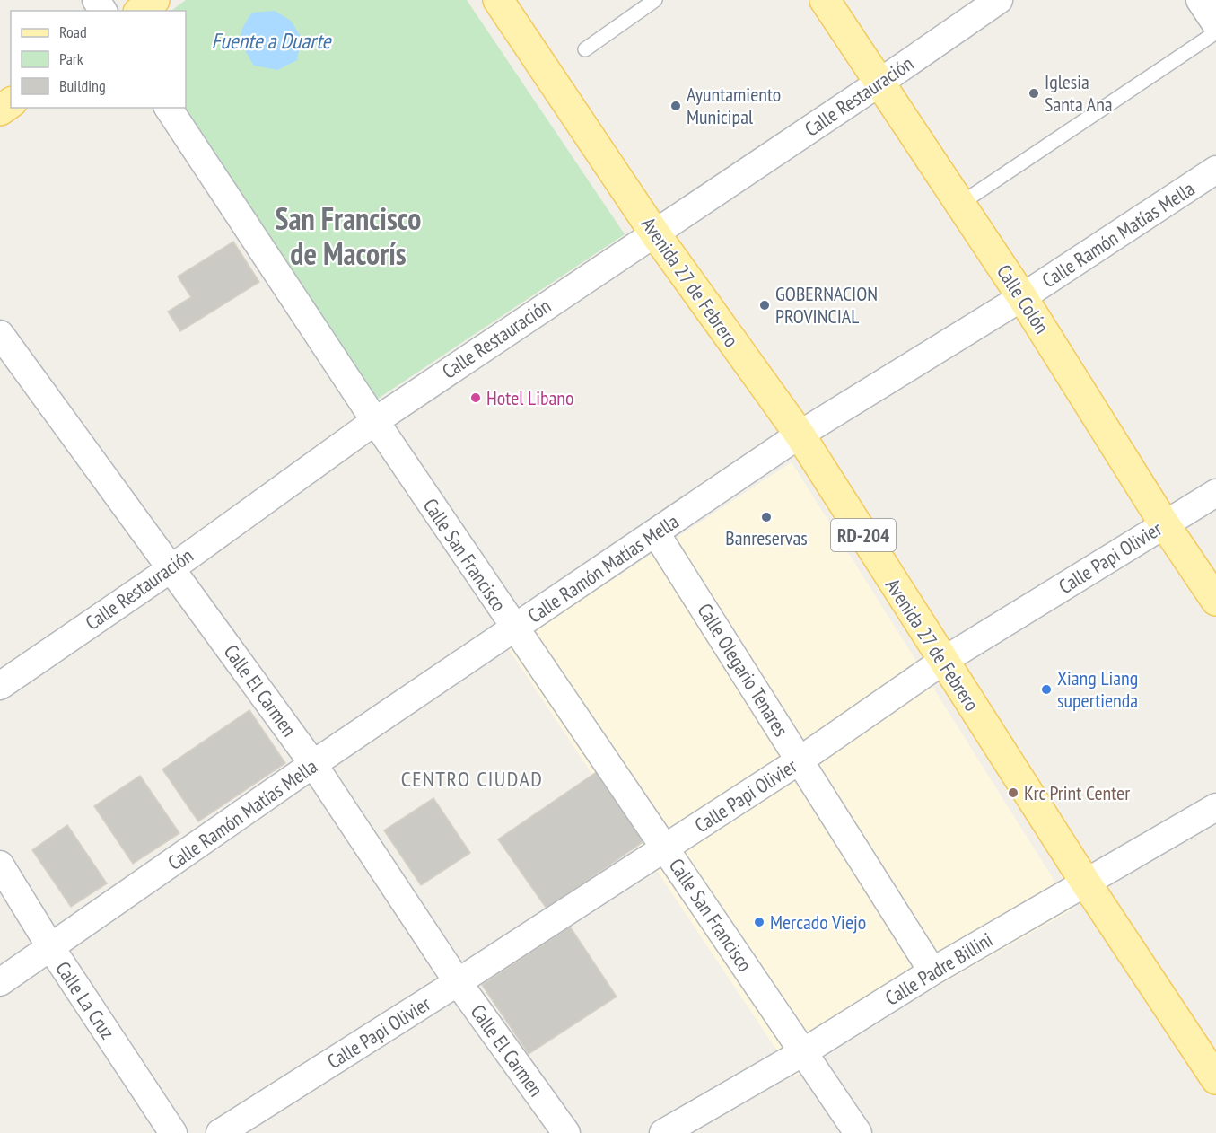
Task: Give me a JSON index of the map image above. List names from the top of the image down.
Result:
{
  "streets": {
    "main road": ["Avenida 27 de Febrero", "Calle Colón", "RD-204"],
    "street": [
      "Calle Restauración",
      "Calle Ramón Matías Mella",
      "Calle San Francisco",
      "Calle Papi Olivier",
      "Calle Olegario Tenares",
      "Calle El Carmen",
      "Calle Padre Billini",
      "Calle La Cruz"
    ]
  },
  "crossings": [
    ["Calle Restauración", "Avenida 27 de Febrero"],
    ["Calle Restauración", "Calle Colón"],
    ["Calle Restauración", "Calle San Francisco"],
    ["Calle Restauración", "Calle El Carmen"],
    ["Calle Ramón Matías Mella", "Avenida 27 de Febrero"],
    ["Calle Ramón Matías Mella", "Calle Colón"],
    ["Calle Ramón Matías Mella", "Calle San Francisco"],
    ["Calle Ramón Matías Mella", "Calle Olegario Tenares"],
    ["Calle Ramón Matías Mella", "Calle El Carmen"],
    ["Calle Ramón Matías Mella", "Calle La Cruz"],
    ["Avenida 27 de Febrero", "Calle Papi Olivier"],
    ["Avenida 27 de Febrero", "Calle Padre Billini"],
    ["Calle Colón", "Calle Papi Olivier"],
    ["Calle San Francisco", "Calle Papi Olivier"],
    ["Calle San Francisco", "Calle Padre Billini"],
    ["Calle Papi Olivier", "Calle Olegario Tenares"],
    ["Calle Papi Olivier", "Calle El Carmen"],
    ["Calle Olegario Tenares", "Calle Padre Billini"]
  ],
  "districts": ["San Francisco de Macorís", "CENTRO CIUDAD"],
  "water": ["Fuente a Duarte"],
  "places": [
    "Iglesia Santa Ana",
    "Ayuntamiento Municipal",
    "GOBERNACION PROVINCIAL",
    "Hotel Libano",
    "Banreservas",
    "Xiang Liang supertienda",
    "Krc Print Center",
    "Mercado Viejo"
  ],
  "legend": ["Road", "Park", "Building"]
}
